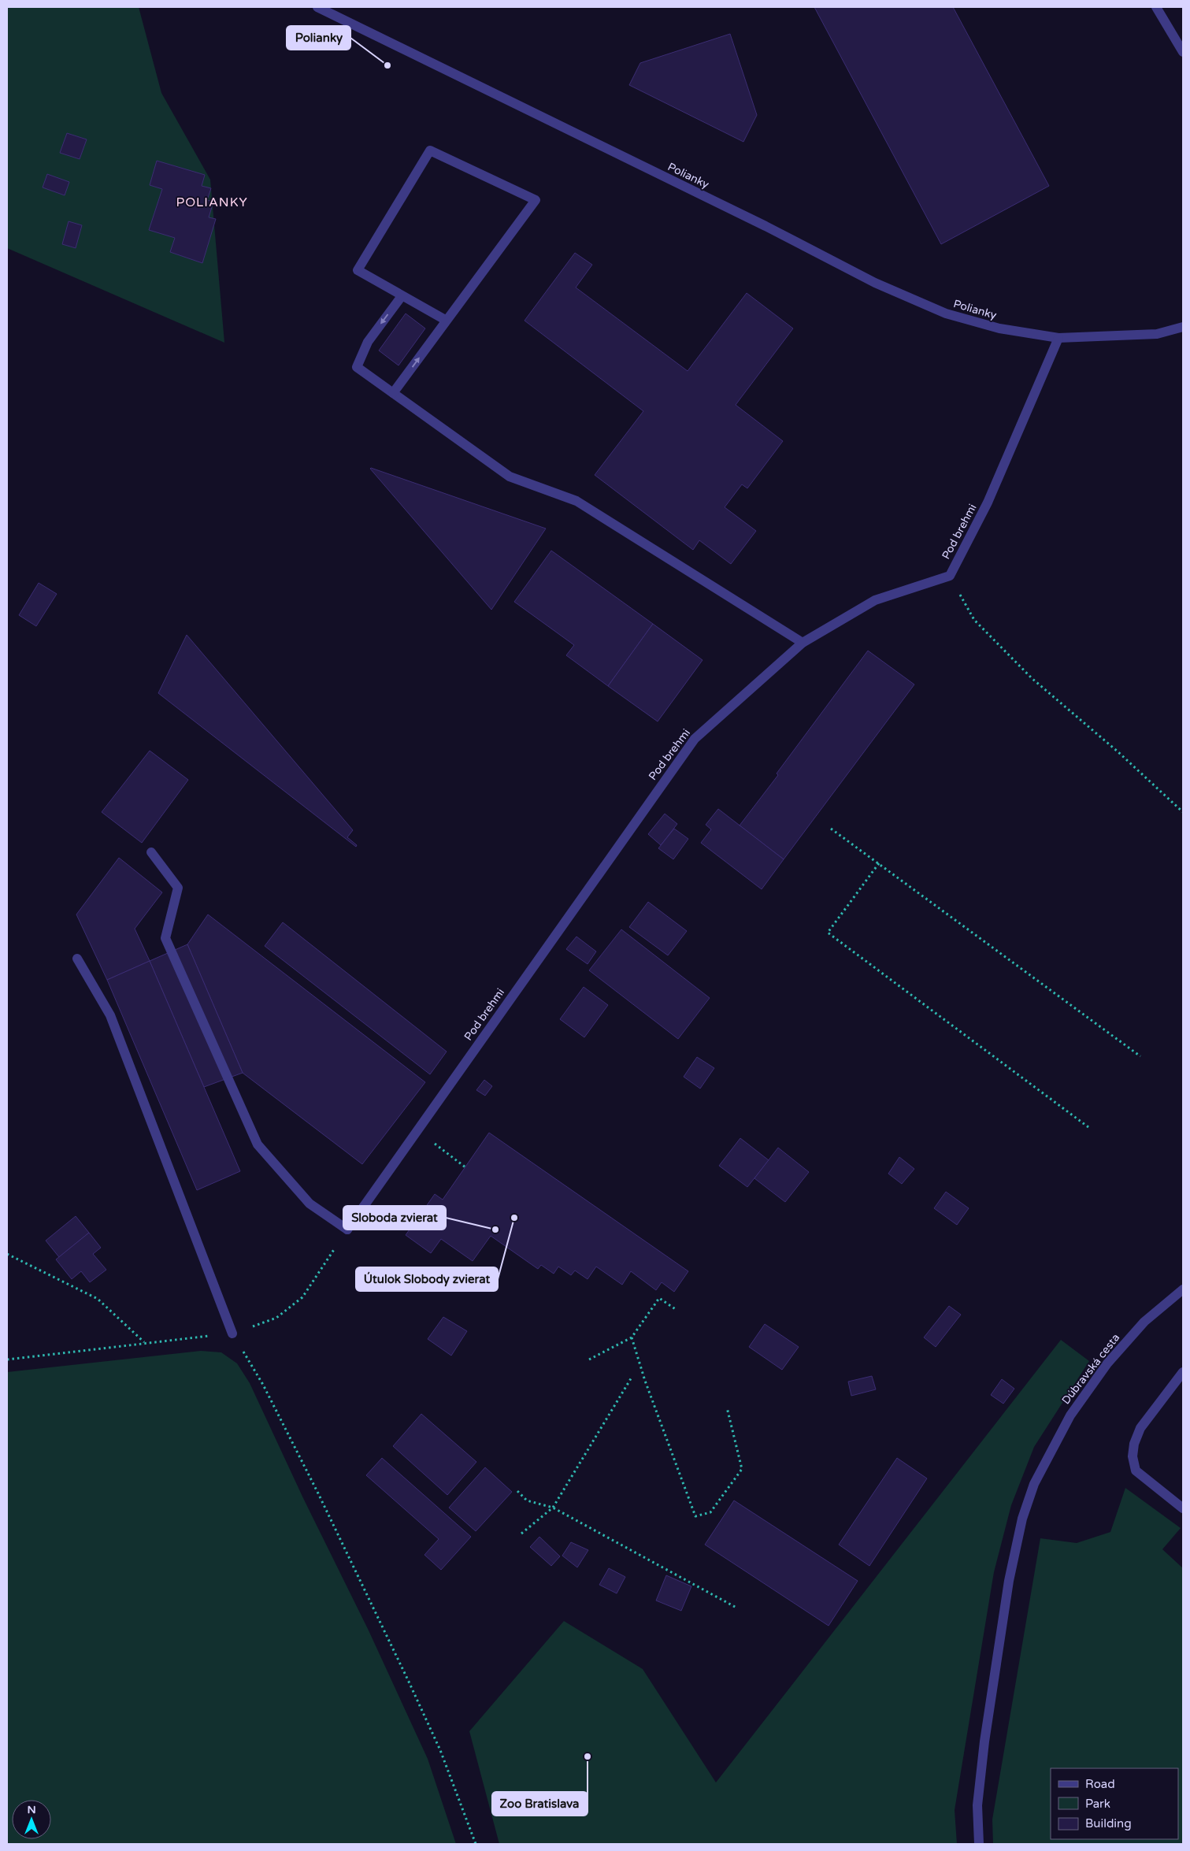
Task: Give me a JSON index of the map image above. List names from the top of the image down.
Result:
{
  "streets": {
    "street": ["Polianky", "Pod brehmi", "Dúbravská cesta"]
  },
  "crossings": [
    ["Polianky", "Pod brehmi"]
  ],
  "districts": ["POLIANKY"],
  "places": [
    "Polianky",
    "Útulok Slobody zvierat",
    "Sloboda zvierat",
    "Zoo Bratislava"
  ],
  "legend": ["Road", "Park", "Building"],
  "north": "top"
}
